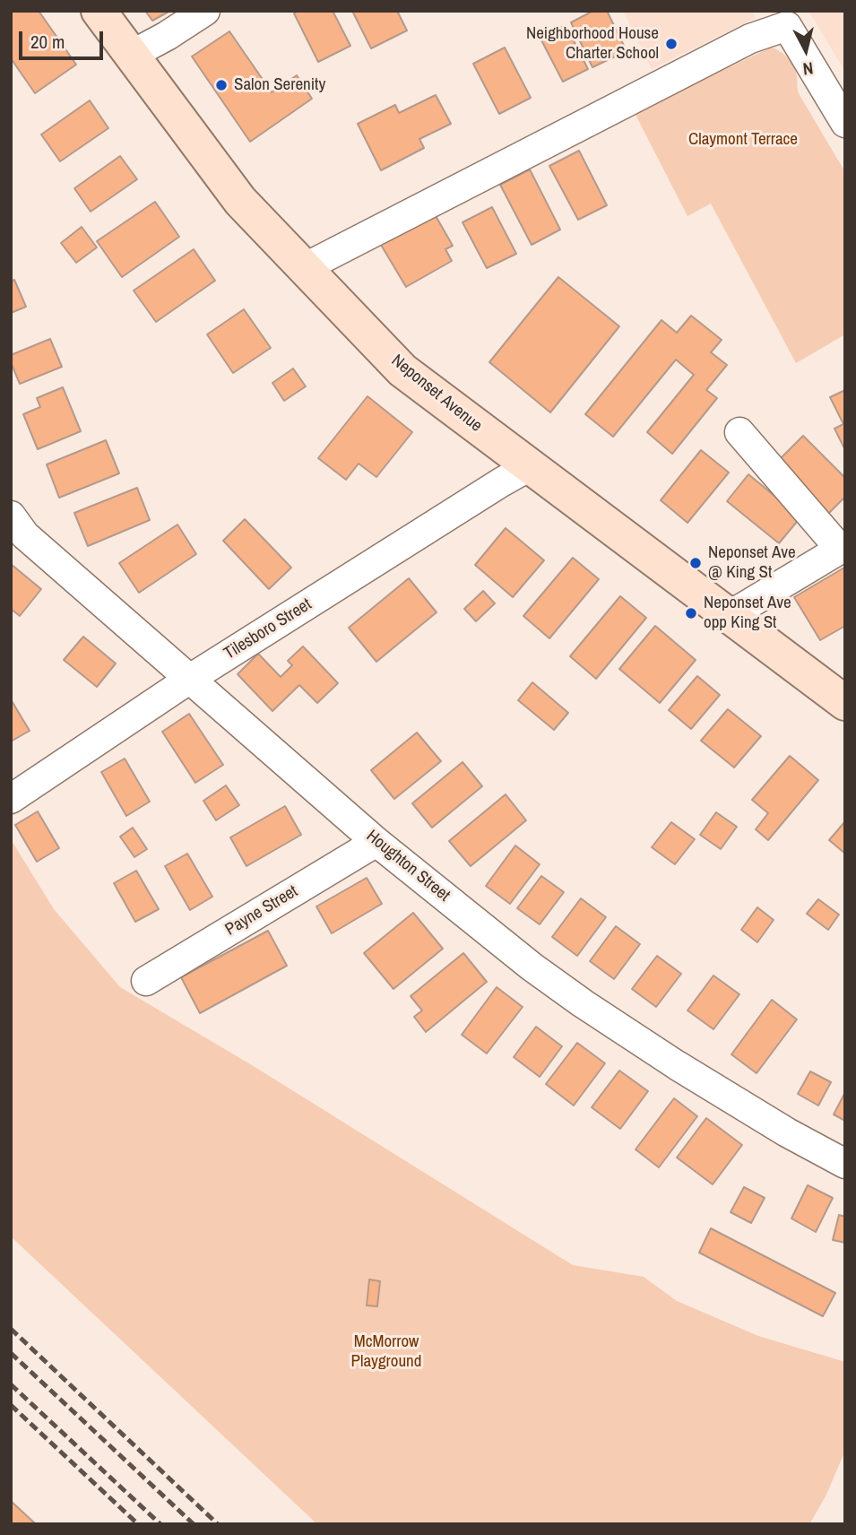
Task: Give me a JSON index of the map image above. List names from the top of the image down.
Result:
{
  "streets": {
    "main road": ["Neponset Avenue"],
    "street": ["Tilesboro Street", "Houghton Street", "Payne Street"]
  },
  "crossings": [
    ["Neponset Avenue", "Tilesboro Street"],
    ["Tilesboro Street", "Houghton Street"],
    ["Houghton Street", "Payne Street"]
  ],
  "parks": ["Claymont Terrace", "McMorrow Playground"],
  "places": [
    "Neighborhood House Charter School",
    "Salon Serenity",
    "Neponset Ave @ King St",
    "Neponset Ave opp King St"
  ],
  "scale_bar": "20 m",
  "north": "bottom"
}
